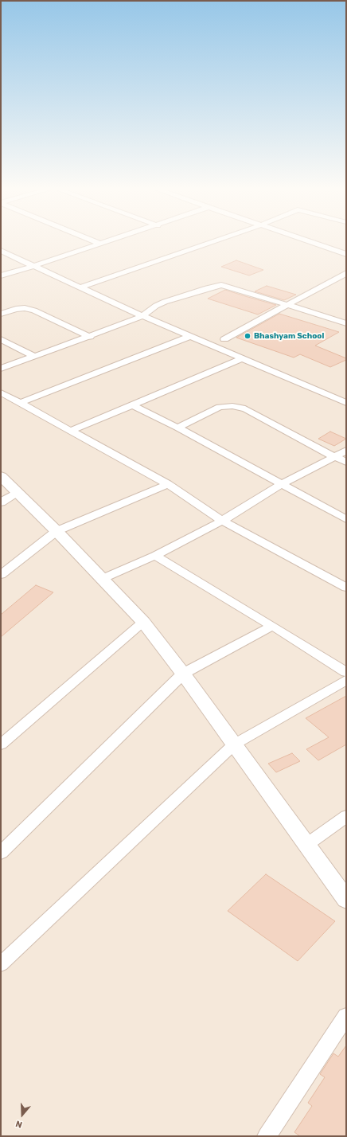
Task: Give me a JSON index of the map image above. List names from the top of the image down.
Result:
{
  "places": ["Bhashyam School"],
  "north": "bottom"
}
